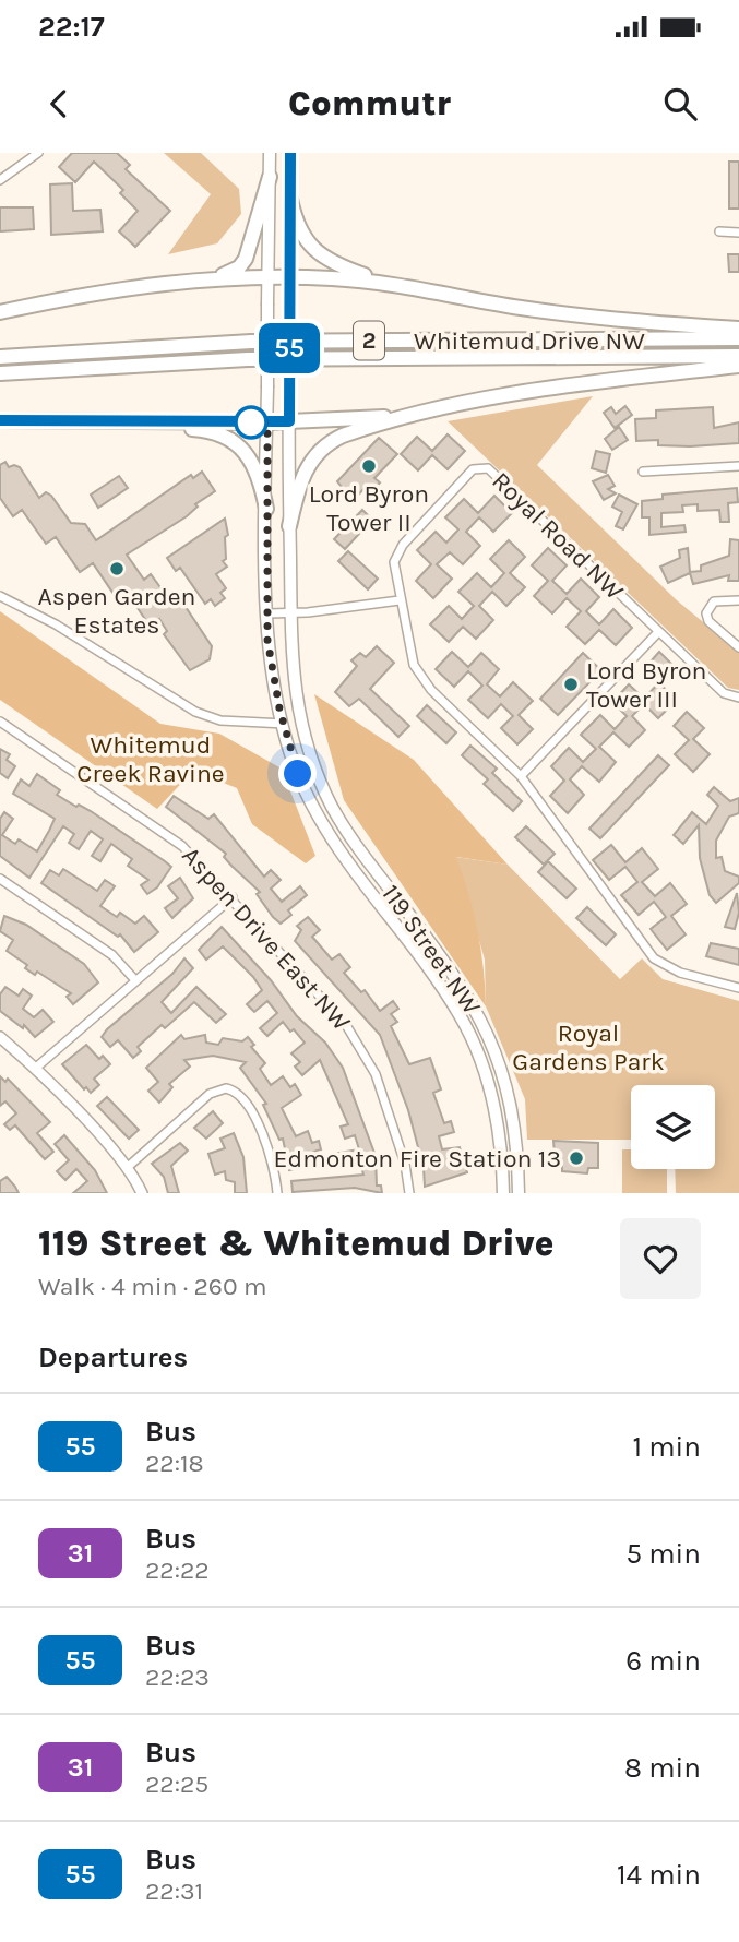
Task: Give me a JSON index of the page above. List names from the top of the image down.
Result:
{
  "streets": {
    "highway": ["2", "Whitemud Drive NW"],
    "main road": ["119 Street NW"],
    "street": ["Royal Road NW", "Aspen Drive East NW"]
  },
  "parks": ["Whitemud Creek Ravine", "Royal Gardens Park"],
  "places": [
    "Lord Byron Tower II",
    "Aspen Garden Estates",
    "Lord Byron Tower III",
    "Edmonton Fire Station 13"
  ],
  "lines": ["bus line 55"],
  "page": {
    "status": "22:17",
    "header": "Commutr",
    "on_map": "55",
    "heading": [
      ["119 Street & Whitemud Drive", "Walk · 4 min · 260 m"],
      "Departures"
    ],
    "list": [
      {
        "mark": "55",
        "name": "Bus",
        "note": "22:18",
        "value": "1 min"
      },
      {
        "mark": "31",
        "name": "Bus",
        "note": "22:22",
        "value": "5 min"
      },
      {
        "mark": "55",
        "name": "Bus",
        "note": "22:23",
        "value": "6 min"
      },
      {
        "mark": "31",
        "name": "Bus",
        "note": "22:25",
        "value": "8 min"
      },
      {
        "mark": "55",
        "name": "Bus",
        "note": "22:31",
        "value": "14 min"
      }
    ]
  }
}
